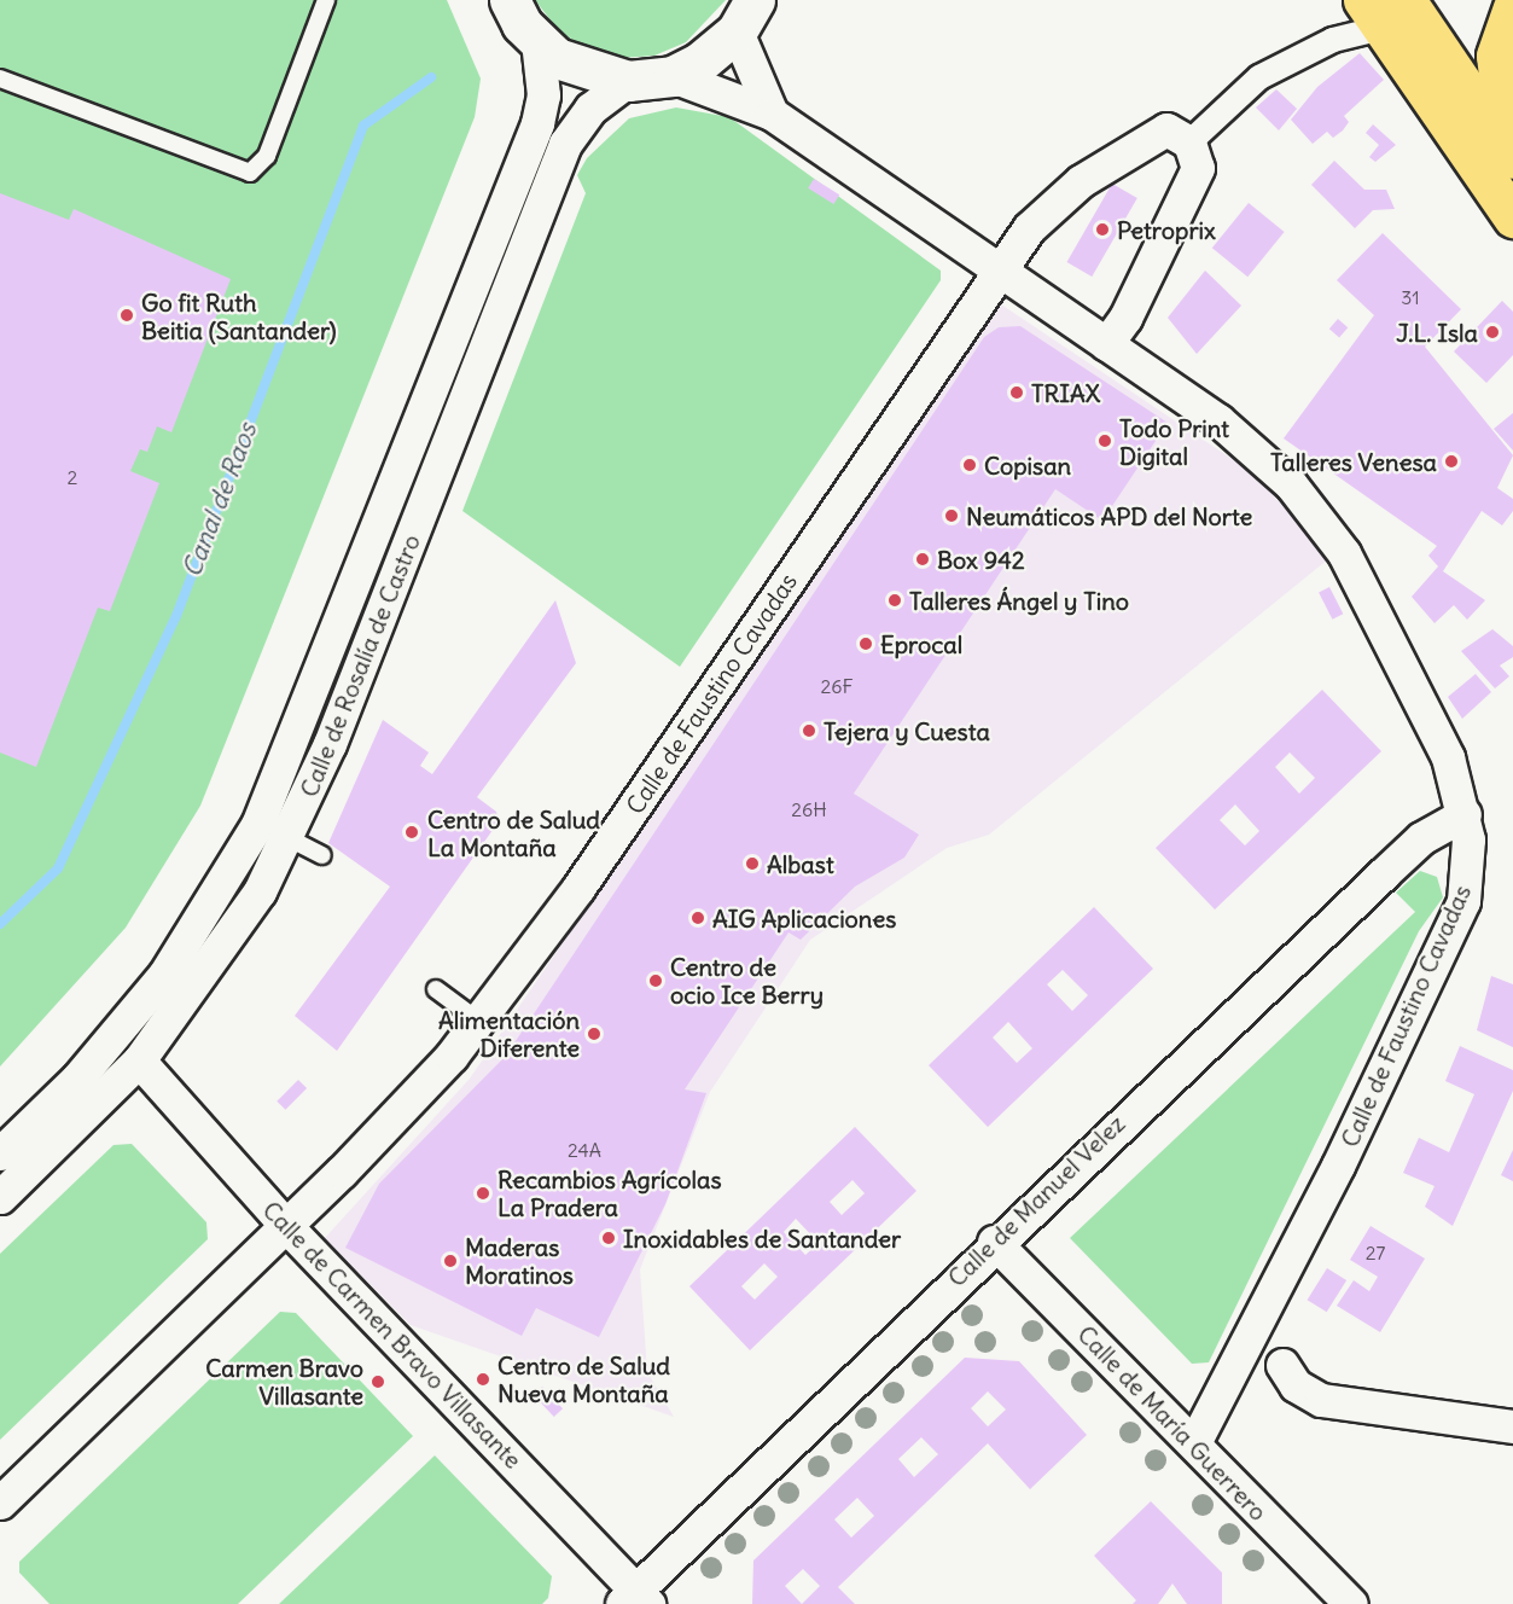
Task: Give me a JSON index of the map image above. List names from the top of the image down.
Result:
{
  "streets": {
    "street": [
      "Calle de Rosalía de Castro",
      "Calle de Faustino Cavadas",
      "Calle de Manuel Velez",
      "Calle de Carmen Bravo Villasante",
      "Calle de María Guerrero"
    ]
  },
  "crossings": [
    ["Calle de Rosalía de Castro", "Calle de Carmen Bravo Villasante"],
    ["Calle de Faustino Cavadas", "Calle de Manuel Velez"],
    ["Calle de Faustino Cavadas", "Calle de Carmen Bravo Villasante"],
    ["Calle de Faustino Cavadas", "Calle de María Guerrero"],
    ["Calle de Manuel Velez", "Calle de Carmen Bravo Villasante"],
    ["Calle de Manuel Velez", "Calle de María Guerrero"]
  ],
  "water": ["Canal de Raos"],
  "places": [
    "Petroprix",
    "Go fit Ruth Beitia (Santander)",
    "J.L. Isla",
    "TRIAX",
    "Todo Print Digital",
    "Talleres Venesa",
    "Copisan",
    "Neumáticos APD del Norte",
    "Box 942",
    "Talleres Ángel y Tino",
    "Eprocal",
    "Tejera y Cuesta",
    "Centro de Salud La Montaña",
    "Albast",
    "AIG Aplicaciones",
    "Centro de ocio Ice Berry",
    "Alimentación Diferente",
    "Recambios Agrícolas La Pradera",
    "Inoxidables de Santander",
    "Maderas Moratinos",
    "Centro de Salud Nueva Montaña",
    "Carmen Bravo Villasante"
  ],
  "house_numbers": [
    "31",
    "2",
    "26F",
    "26H",
    "24A",
    "27"
  ]
}
